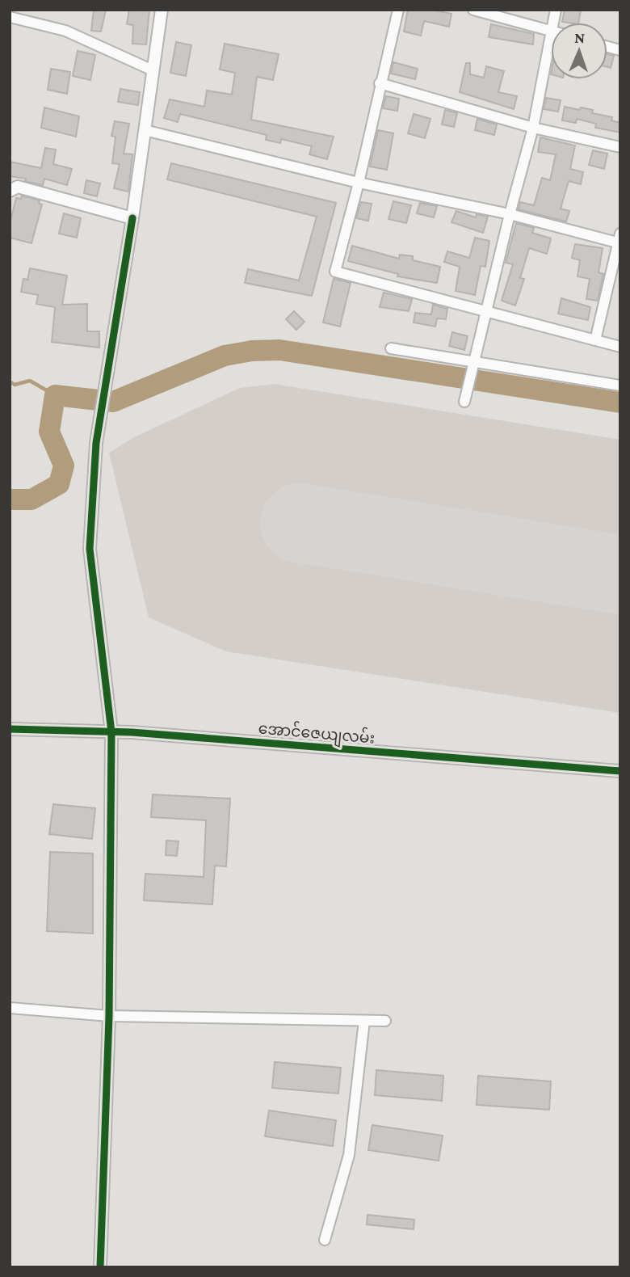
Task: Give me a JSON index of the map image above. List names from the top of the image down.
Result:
{
  "streets": {
    "street": ["အောင်ဇေယျလမ်း"]
  },
  "north": "top"
}
